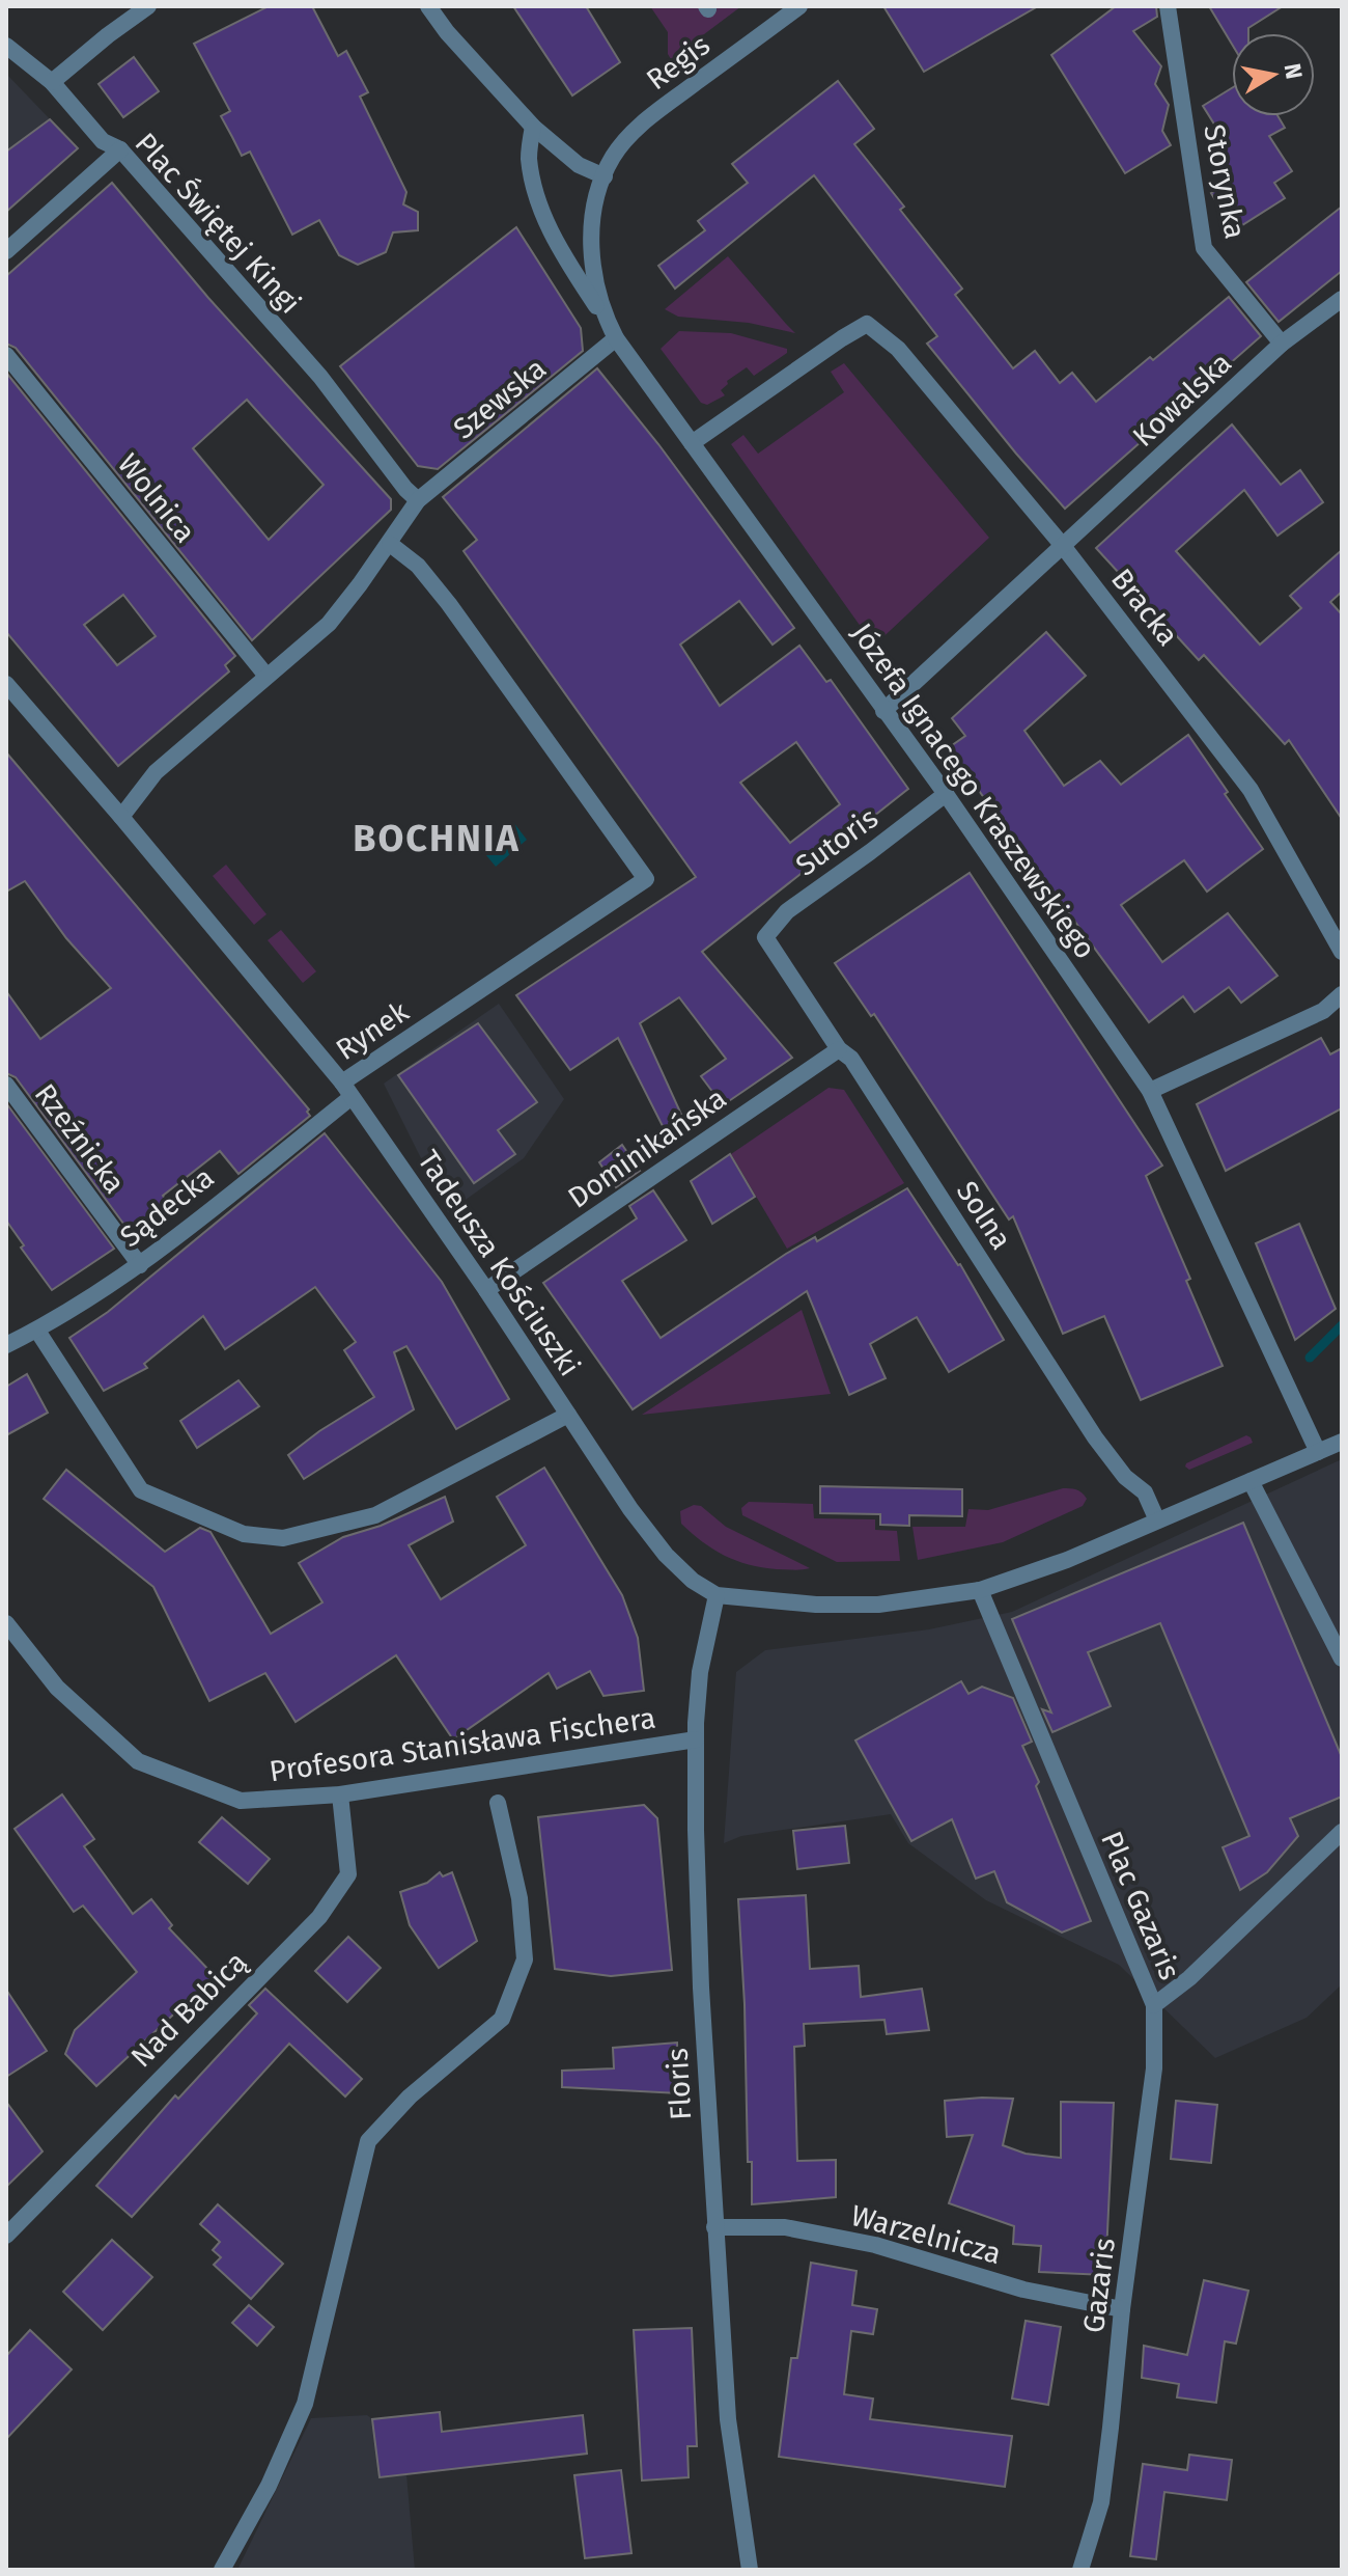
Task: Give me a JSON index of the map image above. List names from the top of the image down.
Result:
{
  "streets": {
    "street": [
      "Regis",
      "Storynka",
      "Plac Świętej Kingi",
      "Szewska",
      "Kowalska",
      "Wolnica",
      "Bracka",
      "Józefa Ignacego Kraszewskiego",
      "Sutoris",
      "Rynek",
      "Rzeźnicka",
      "Dominikańska",
      "Sądecka",
      "Solna",
      "Tadeusza Kościuszki",
      "Profesora Stanisława Fischera",
      "Plac Gazaris",
      "Nad Babicą",
      "Floris",
      "Warzelnicza",
      "Gazaris"
    ]
  },
  "crossings": [
    ["Regis", "Józefa Ignacego Kraszewskiego"],
    ["Storynka", "Kowalska"],
    ["Plac Świętej Kingi", "Szewska"],
    ["Szewska", "Józefa Ignacego Kraszewskiego"],
    ["Kowalska", "Bracka"],
    ["Kowalska", "Józefa Ignacego Kraszewskiego"],
    ["Bracka", "Józefa Ignacego Kraszewskiego"],
    ["Józefa Ignacego Kraszewskiego", "Sutoris"],
    ["Sutoris", "Solna"],
    ["Rynek", "Sądecka"],
    ["Rynek", "Tadeusza Kościuszki"],
    ["Rzeźnicka", "Sądecka"],
    ["Dominikańska", "Solna"],
    ["Dominikańska", "Tadeusza Kościuszki"],
    ["Sądecka", "Tadeusza Kościuszki"],
    ["Tadeusza Kościuszki", "Floris"],
    ["Profesora Stanisława Fischera", "Nad Babicą"],
    ["Profesora Stanisława Fischera", "Floris"],
    ["Plac Gazaris", "Gazaris"],
    ["Floris", "Warzelnicza"],
    ["Warzelnicza", "Gazaris"]
  ],
  "districts": ["BOCHNIA"],
  "north": "right"
}
